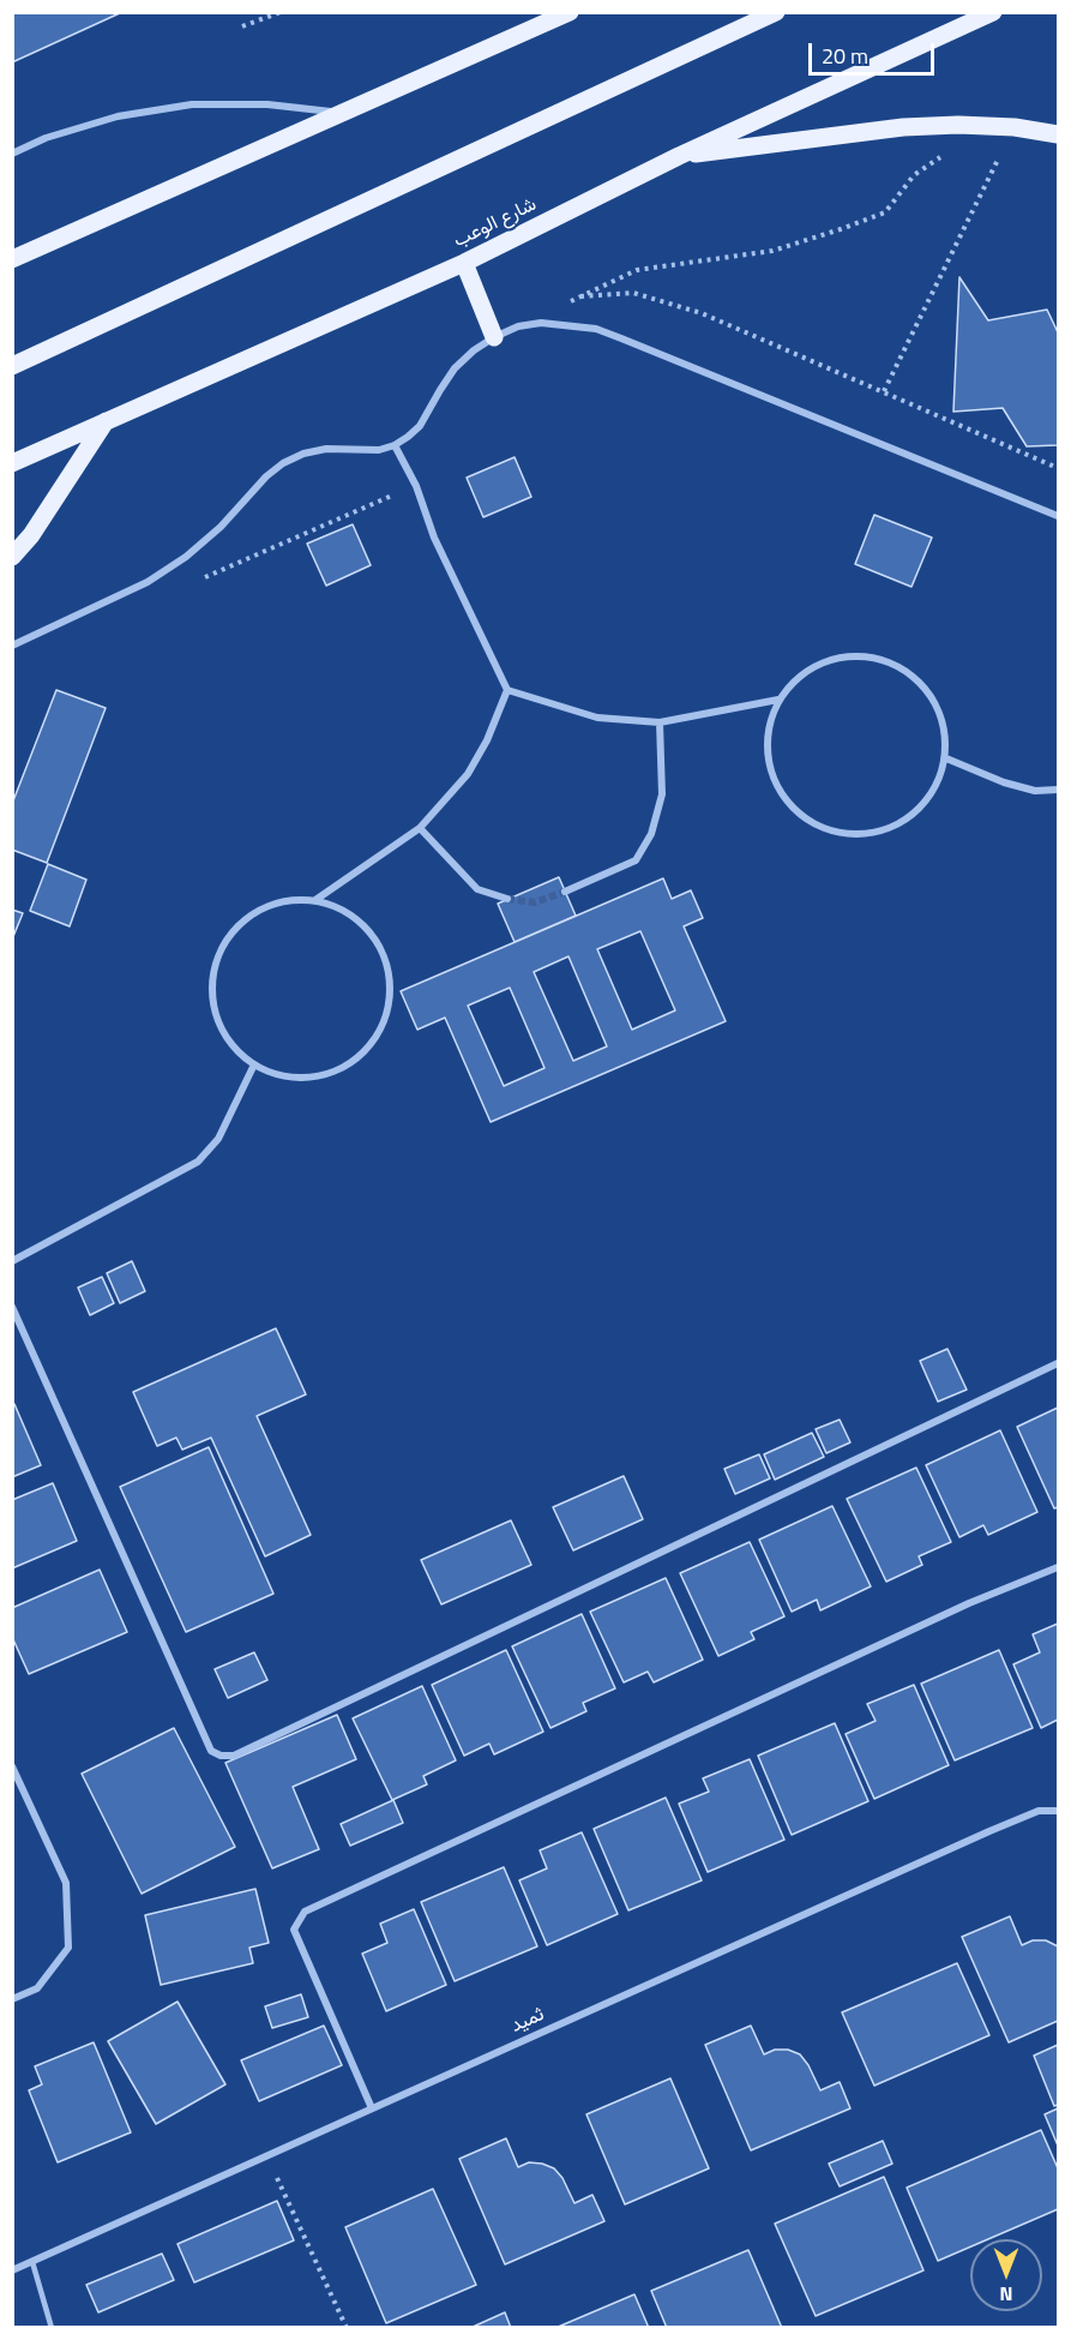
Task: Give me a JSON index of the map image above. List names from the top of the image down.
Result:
{
  "streets": {
    "main road": ["شارع الوعب"],
    "street": ["ثميد"]
  },
  "scale_bar": "20 m",
  "north": "bottom"
}
